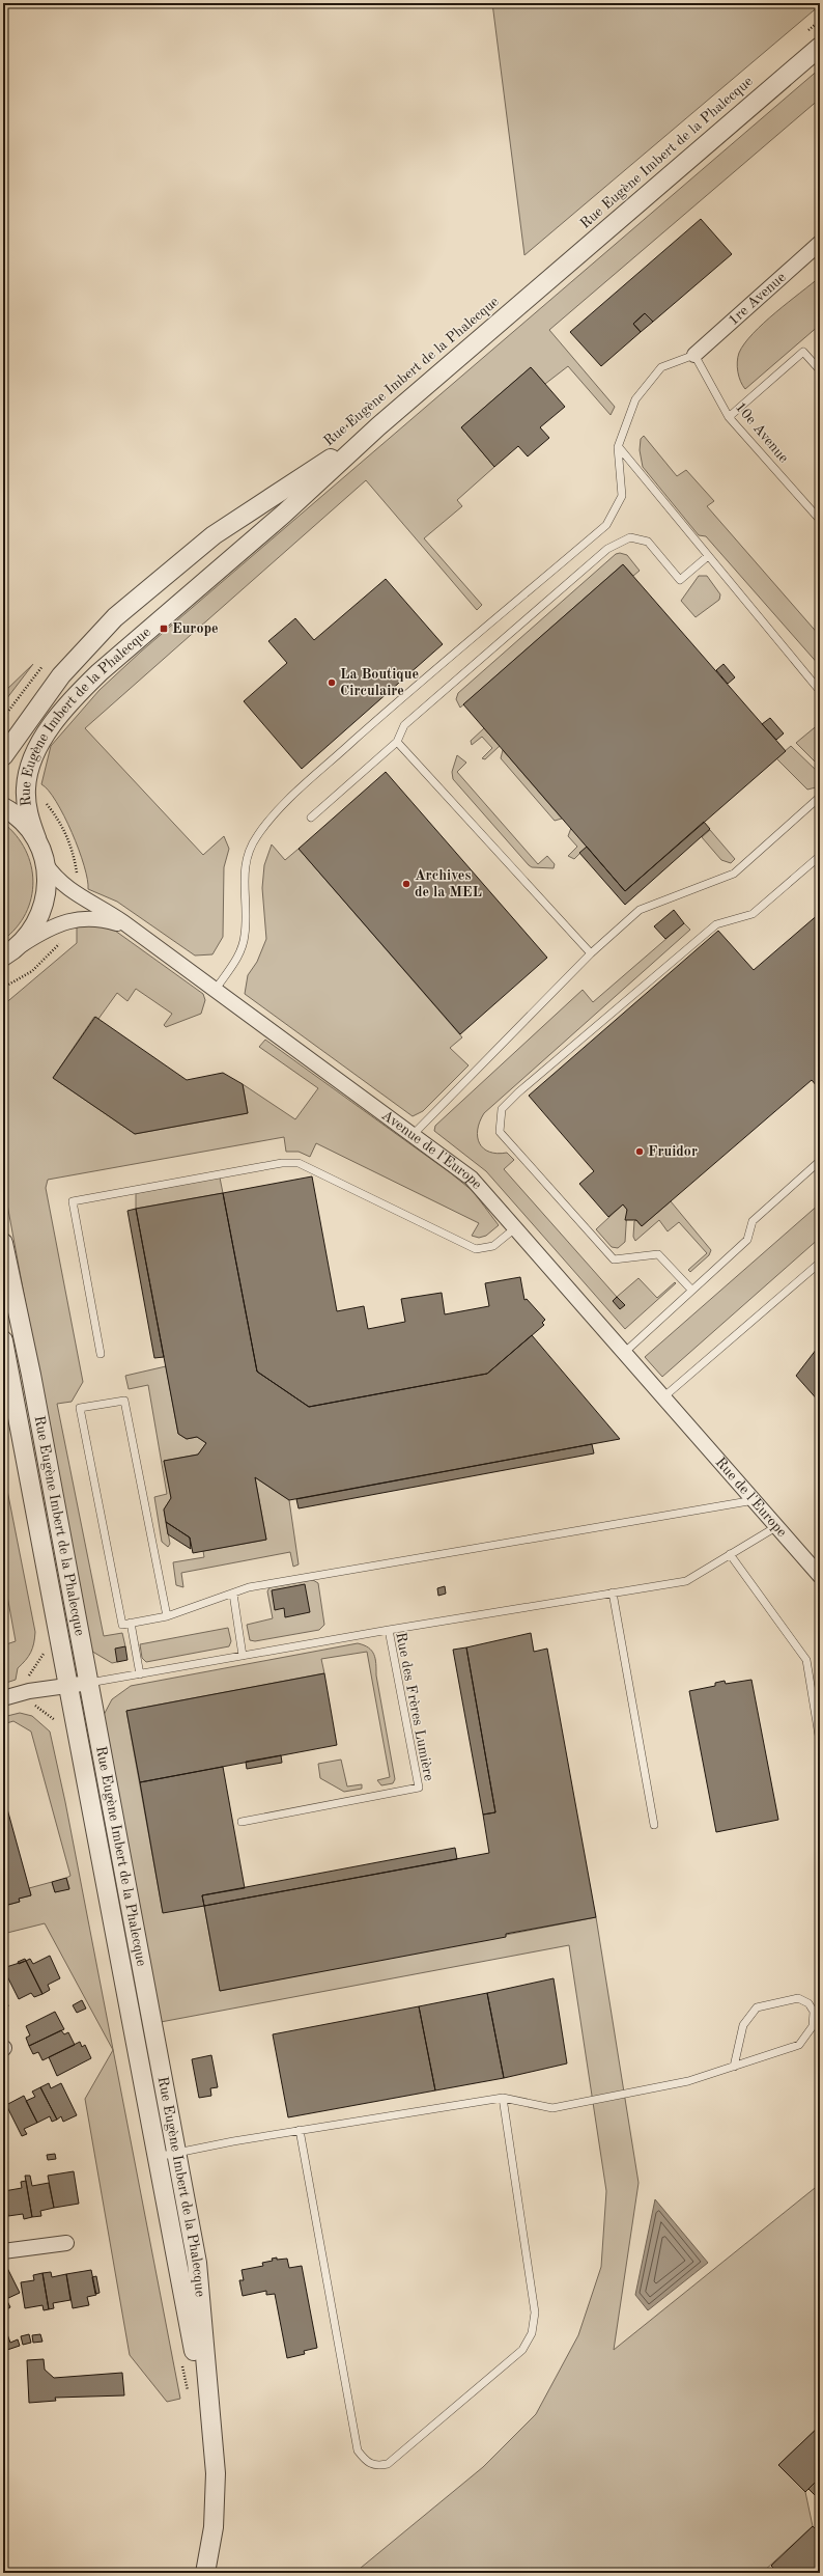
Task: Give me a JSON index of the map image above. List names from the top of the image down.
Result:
{
  "streets": {
    "street": [
      "Rue Eugène Imbert de la Phalecque",
      "1re Avenue",
      "Avenue de l'Europe",
      "Rue de l'Europe"
    ],
    "lane": ["10e Avenue", "Rue des Frères Lumière"]
  },
  "crossings": [
    ["Rue Eugène Imbert de la Phalecque", "Avenue de l'Europe"],
    ["Rue Eugène Imbert de la Phalecque", "Rue des Frères Lumière"],
    ["1re Avenue", "10e Avenue"],
    ["Avenue de l'Europe", "Rue de l'Europe"]
  ],
  "places": {
    "transit": ["Europe"],
    "other": ["La Boutique Circulaire", "Archives de la MEL", "Fruidor"]
  }
}
